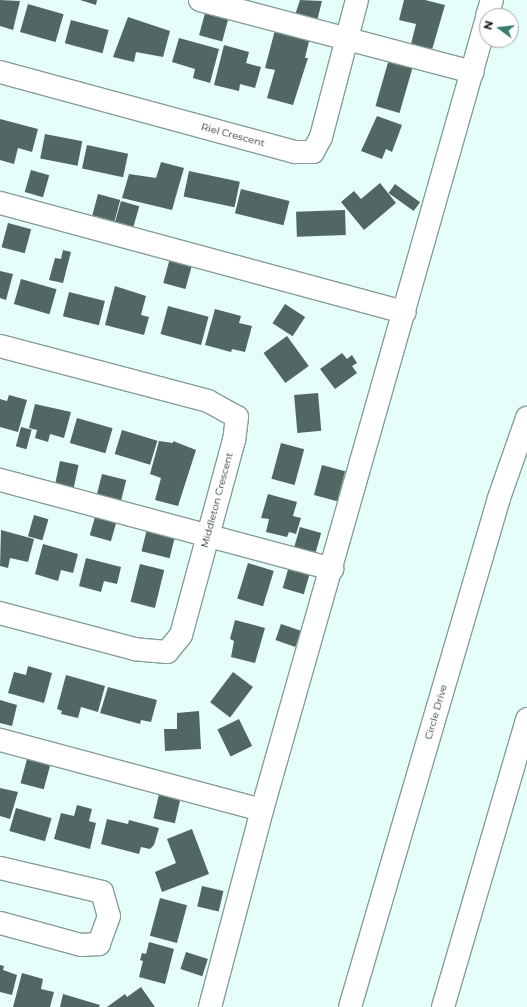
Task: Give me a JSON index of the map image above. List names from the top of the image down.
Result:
{
  "streets": {
    "main road": ["Riel Crescent", "Middleton Crescent", "Circle Drive"]
  },
  "north": "left"
}
